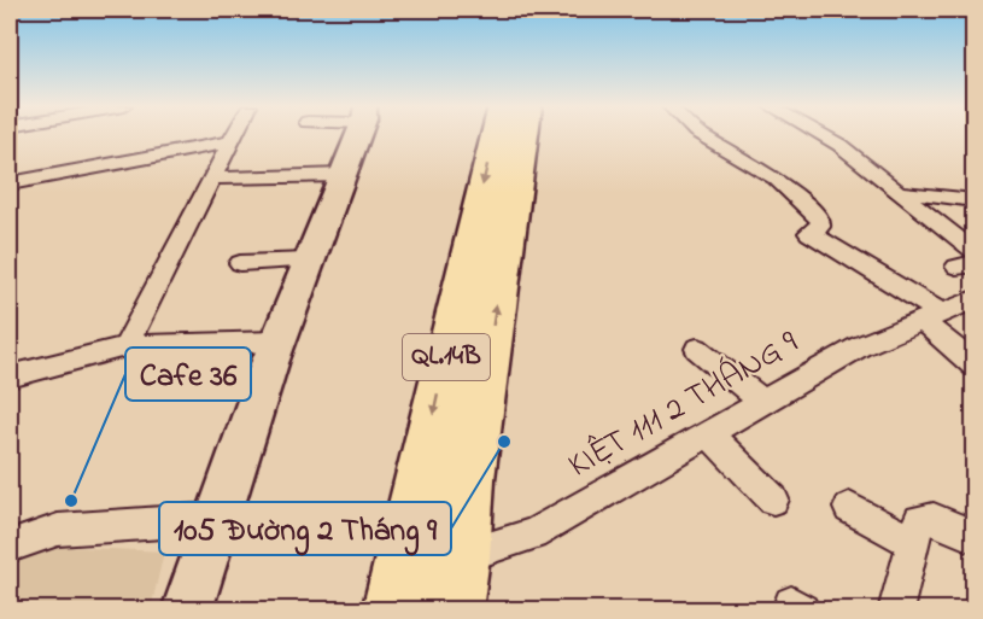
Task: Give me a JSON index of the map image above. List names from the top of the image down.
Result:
{
  "streets": {
    "highway": ["QL.14B"],
    "street": ["KIỆT 111 2 THÁNG 9"]
  },
  "crossings": [
    ["QL.14B", "KIỆT 111 2 THÁNG 9"]
  ],
  "places": ["105 Đường 2 Tháng 9", "Cafe 36"]
}
